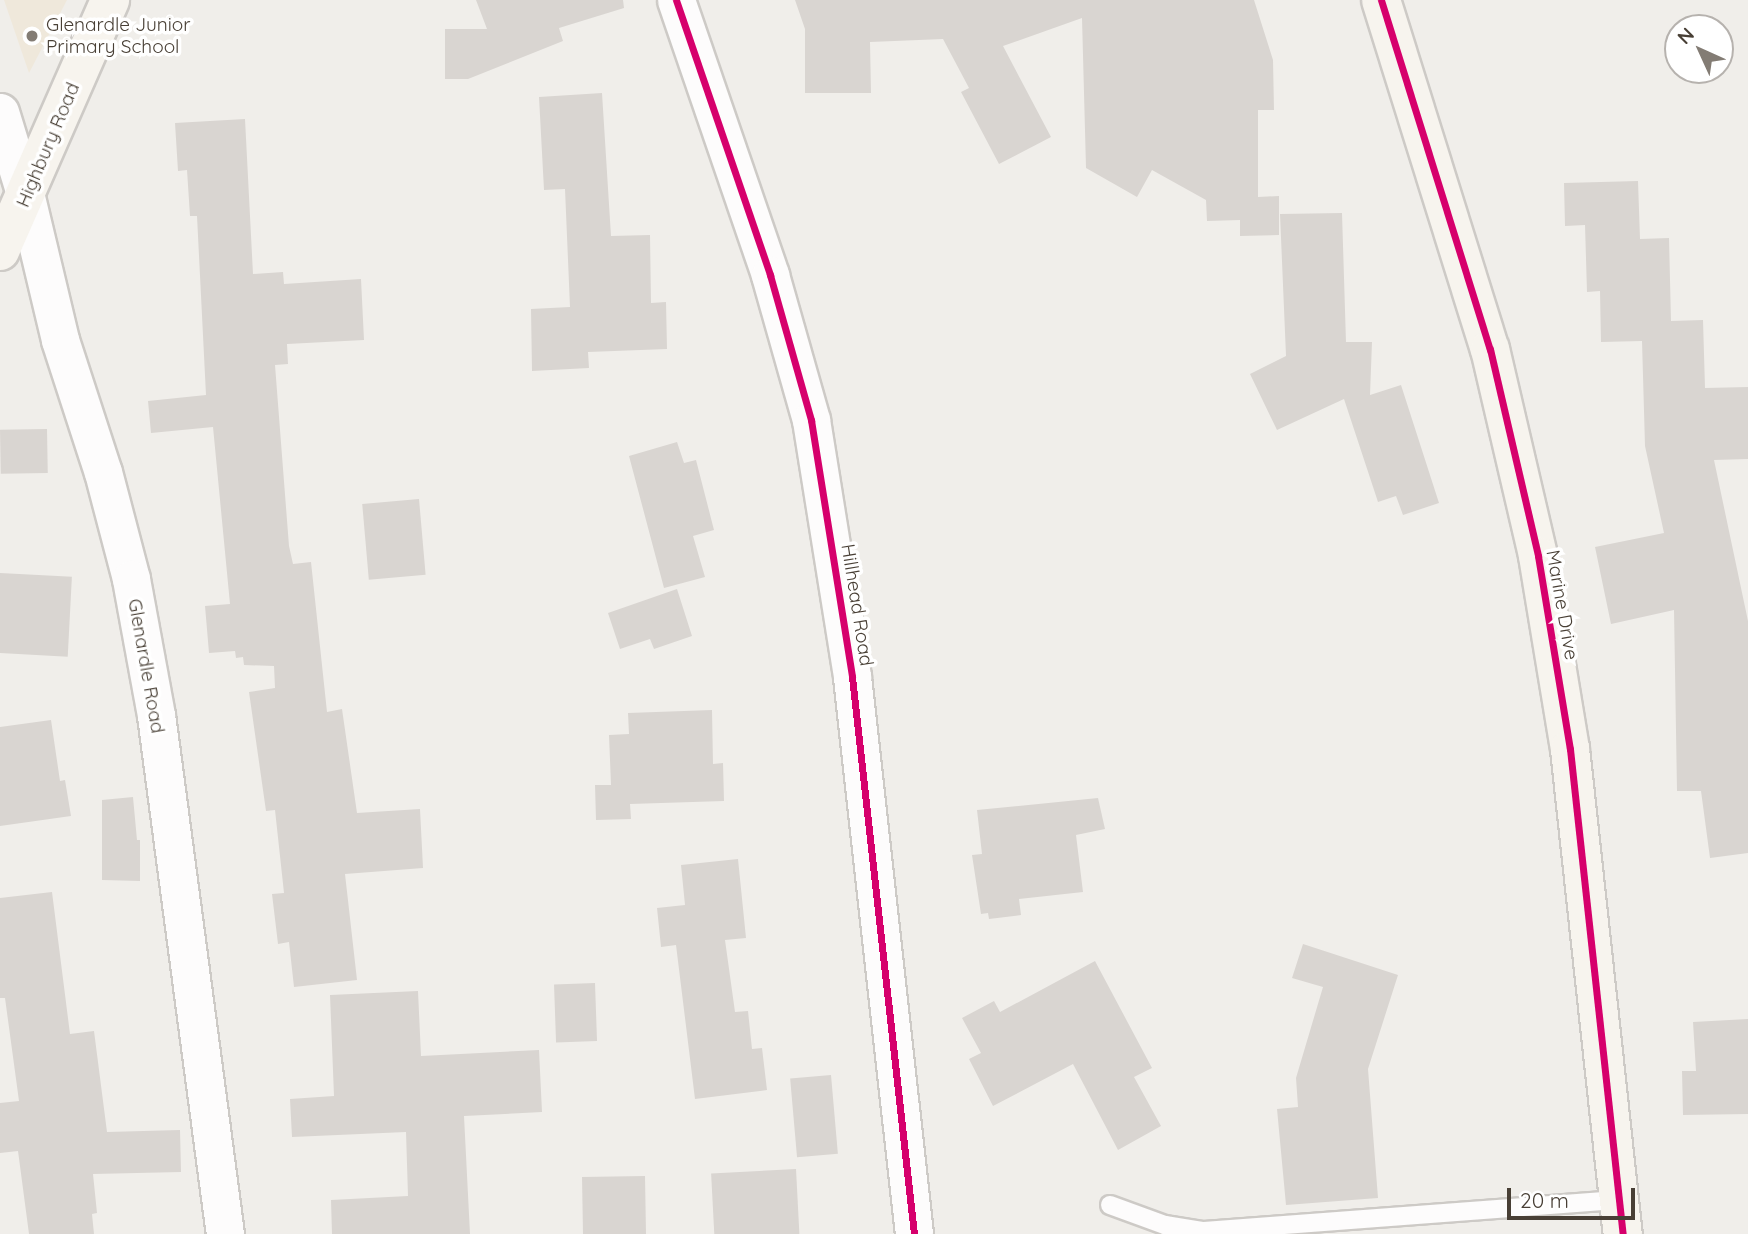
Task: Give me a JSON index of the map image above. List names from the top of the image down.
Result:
{
  "streets": {
    "street": [
      "Highbury Road",
      "Hillhead Road",
      "Marine Drive",
      "Glenardle Road"
    ]
  },
  "crossings": [
    ["Highbury Road", "Glenardle Road"]
  ],
  "places": ["Glenardle Junior Primary School"],
  "scale_bar": "20 m",
  "north": "top left"
}
